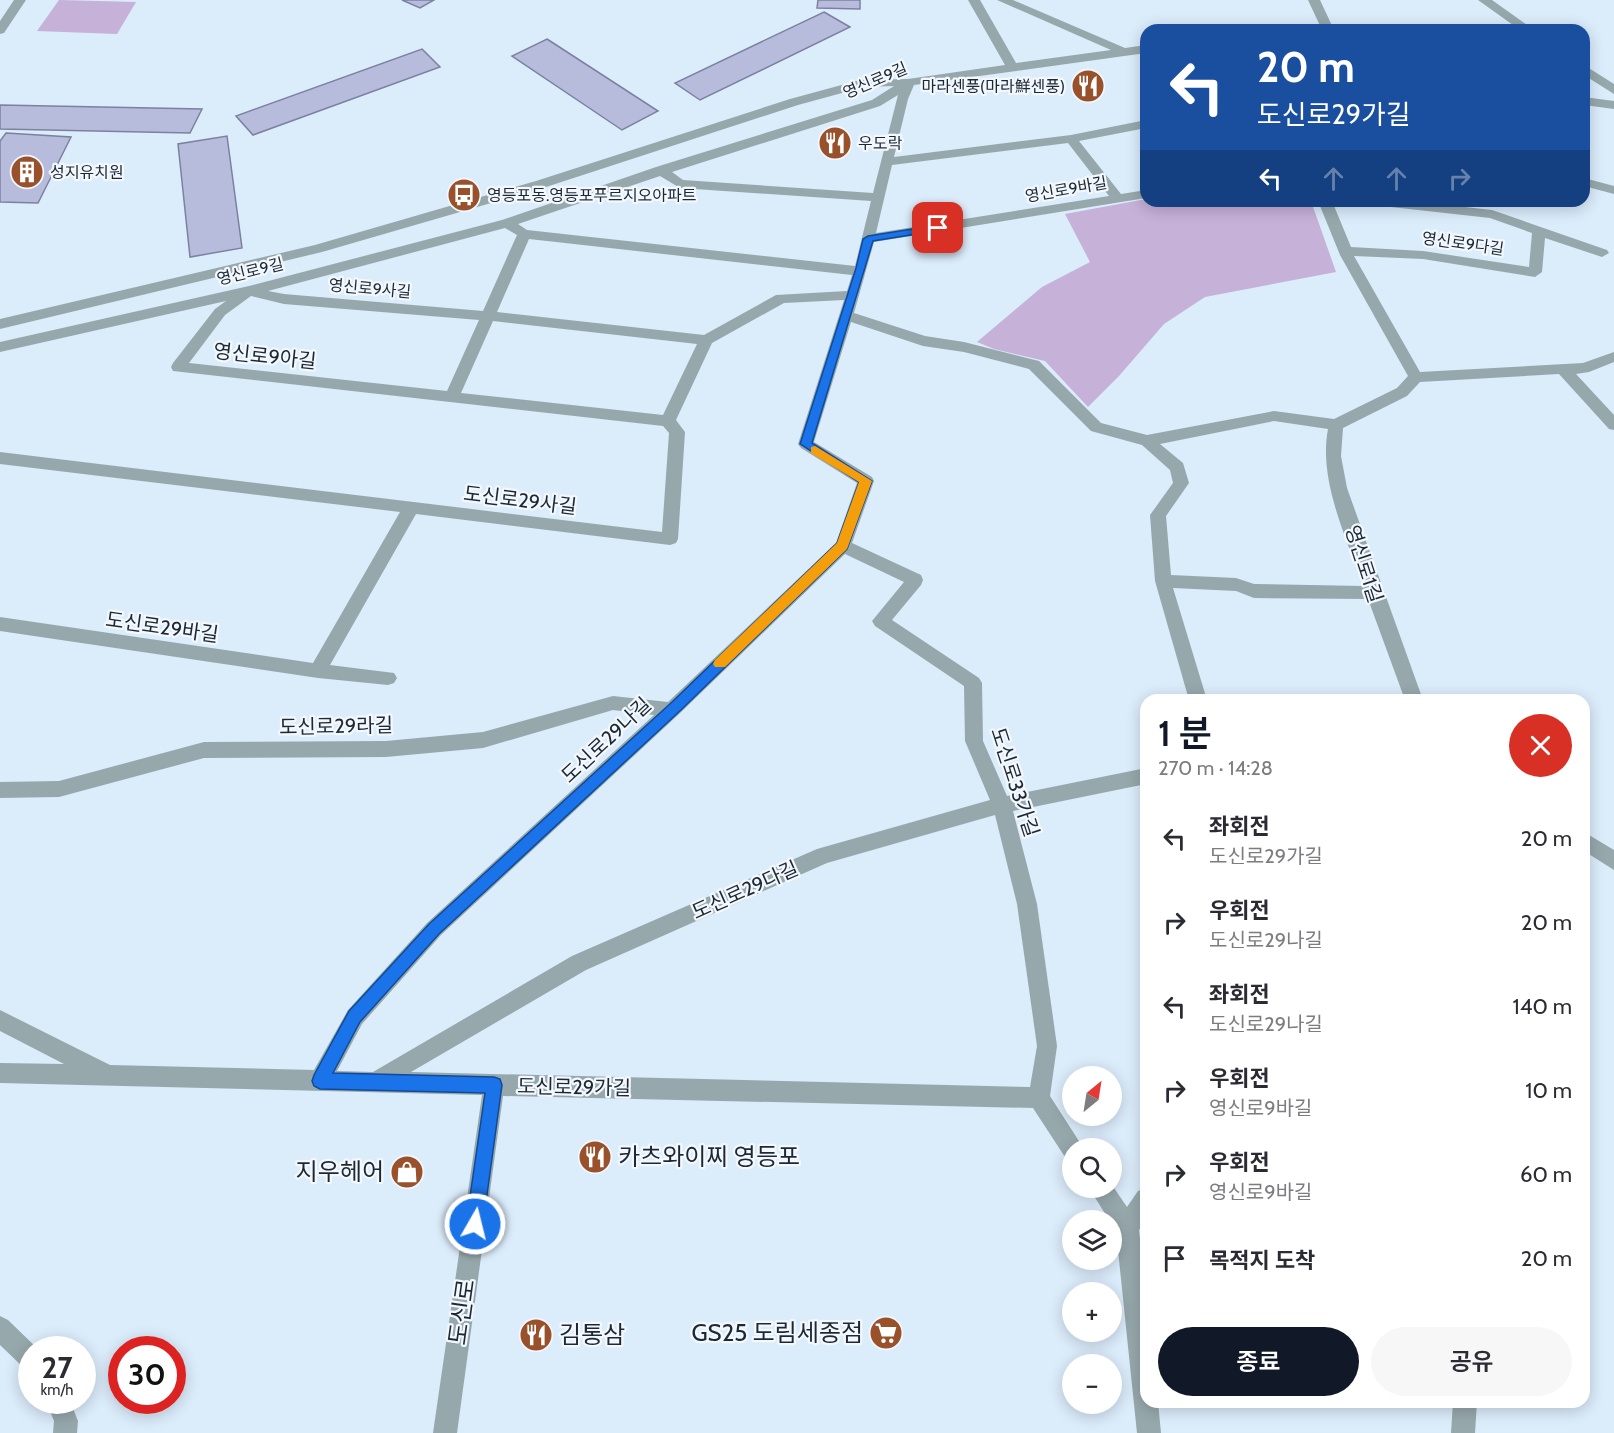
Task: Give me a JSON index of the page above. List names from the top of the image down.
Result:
{
  "streets": {
    "street": [
      "영신로9길",
      "영신로9바길",
      "영신로9다길",
      "영신로9사길",
      "영신로9아길",
      "도신로29사길",
      "영신로1길",
      "도신로29바길",
      "도신로29라길",
      "도신로29나길",
      "도신로33가길",
      "도신로29다길",
      "도신로29가길",
      "도신로"
    ]
  },
  "crossings": [
    ["영신로9길", "영신로9사길"],
    ["영신로9길", "영신로9아길"],
    ["영신로9사길", "영신로9아길"],
    ["영신로9아길", "도신로29사길"],
    ["도신로29라길", "도신로29나길"],
    ["도신로29나길", "도신로33가길"],
    ["도신로29나길", "도신로29가길"],
    ["도신로33가길", "도신로29다길"],
    ["도신로33가길", "도신로29가길"],
    ["도신로29다길", "도신로29가길"],
    ["도신로29가길", "도신로"]
  ],
  "places": {
    "restaurant": [
      "마라센풍(마라鮮센풍)",
      "우도락",
      "카츠와이찌 영등포",
      "김통삼"
    ],
    "building": ["성지유치원"],
    "bus stop": ["영등포동.영등포푸르지오아파트"],
    "shop": ["지우헤어"],
    "supermarket": ["GS25 도림세종점"]
  },
  "north": "top right",
  "page": {
    "turn": ["20 m", "도신로29가길"],
    "heading": ["1 분", "270 m · 14:28"],
    "list": [
      {
        "name": "좌회전",
        "note": "도신로29가길",
        "value": "20 m"
      },
      {
        "name": "우회전",
        "note": "도신로29나길",
        "value": "20 m"
      },
      {
        "name": "좌회전",
        "note": "도신로29나길",
        "value": "140 m"
      },
      {
        "name": "우회전",
        "note": "영신로9바길",
        "value": "10 m"
      },
      {
        "name": "우회전",
        "note": "영신로9바길",
        "value": "60 m"
      },
      {
        "name": "목적지 도착",
        "value": "20 m"
      }
    ],
    "map_buttons": ["+", "−"],
    "buttons": ["종료", "공유"],
    "speed": "27 km/h",
    "limit": "30"
  }
}
